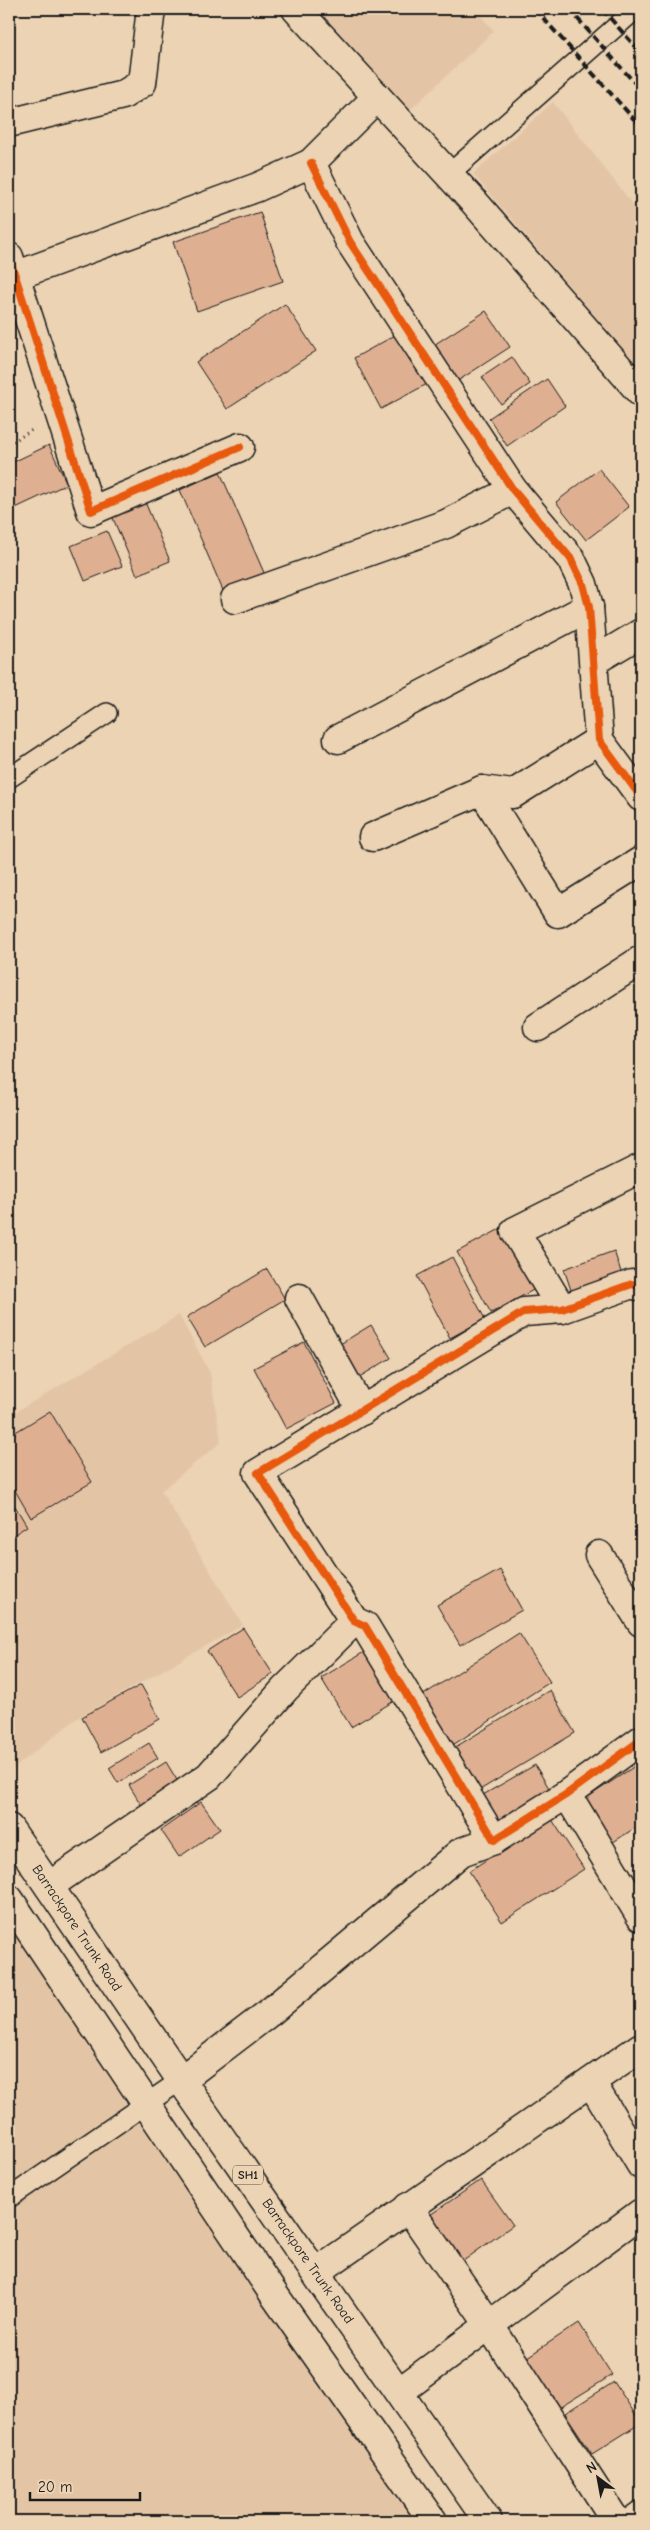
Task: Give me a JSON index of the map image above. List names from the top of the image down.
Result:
{
  "streets": {
    "street": ["Barrackpore Trunk Road", "SH1"]
  },
  "scale_bar": "20 m",
  "north": "top left"
}
